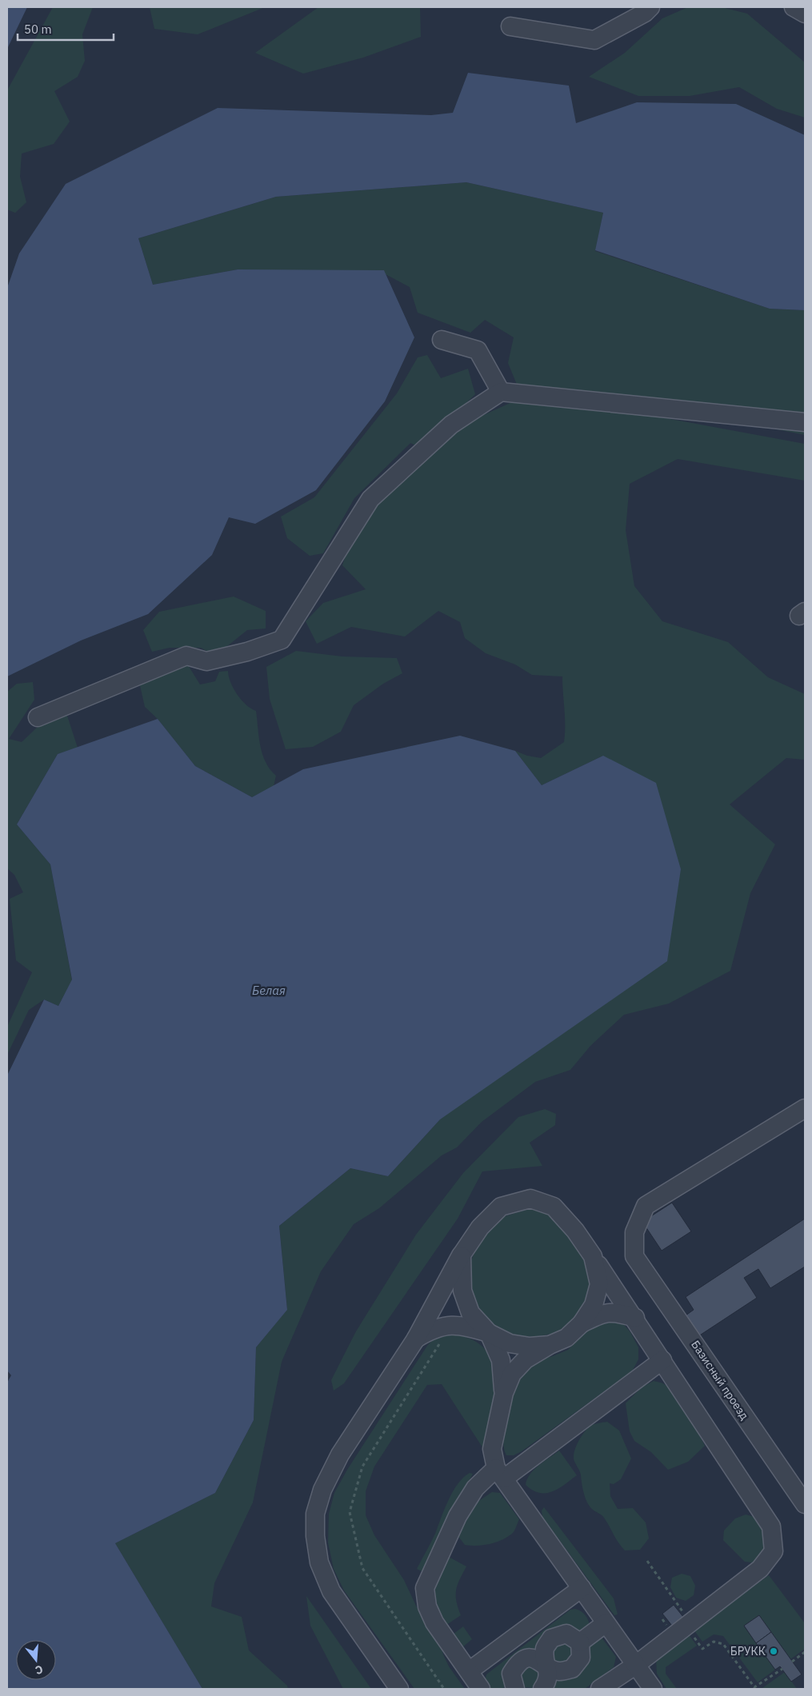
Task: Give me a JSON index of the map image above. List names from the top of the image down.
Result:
{
  "streets": {
    "street": ["Базисный проезд"]
  },
  "water": ["Белая"],
  "places": ["БРУКК"],
  "scale_bar": "50 m",
  "north": "bottom"
}
